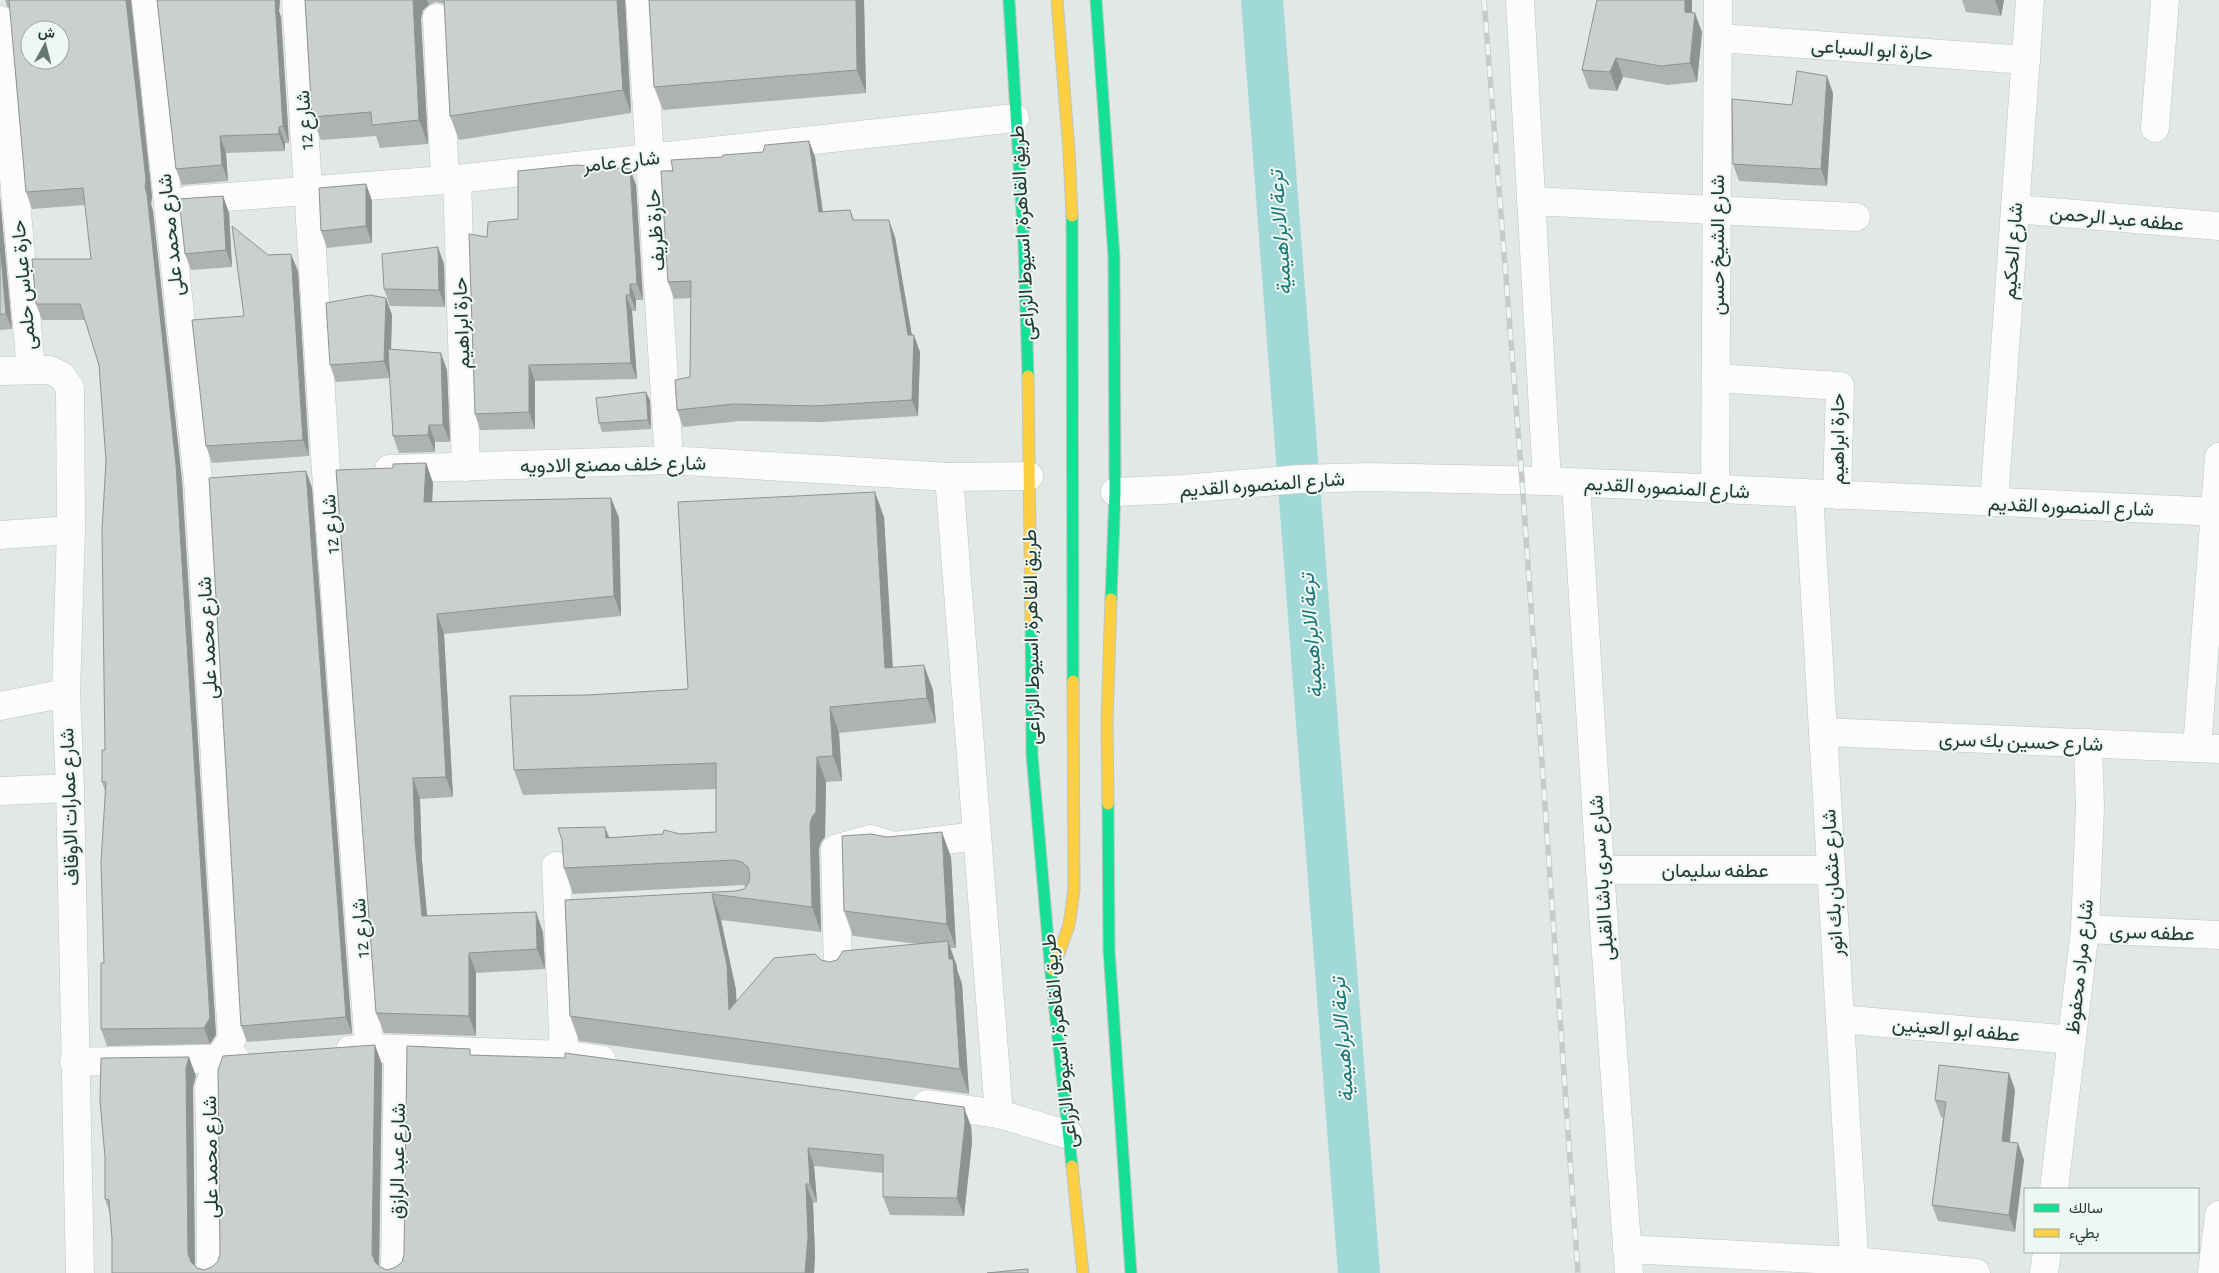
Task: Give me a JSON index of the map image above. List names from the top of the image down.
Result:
{
  "streets": {
    "highway": ["طريق القاهرة, اسيوط الزراعى"],
    "street": [
      "حارة ابو السباعى",
      "شارع 12",
      "شارع عامر",
      "عطفه عبد الرحمن",
      "حارة ظريف",
      "شارع محمد على",
      "شارع الشيخ حسن",
      "شارع الحكيم",
      "حارة عباس حلمى",
      "حارة ابراهيم",
      "شارع خلف مصنع الادويه",
      "شارع المنصوره القديم",
      "شارع حسين بك سرى",
      "شارع عمارات الاوقاف",
      "عطفه سليمان",
      "شارع سرى باشا القبلى",
      "شارع عثمان بك انور",
      "عطفه سرى",
      "شارع مراد محفوظ",
      "عطفه ابو العينين",
      "شارع عبد الرازق"
    ]
  },
  "crossings": [
    ["حارة ابو السباعى", "شارع الشيخ حسن"],
    ["حارة ابو السباعى", "شارع الحكيم"],
    ["شارع 12", "شارع عامر"],
    ["شارع 12", "شارع خلف مصنع الادويه"],
    ["شارع عامر", "حارة ظريف"],
    ["شارع عامر", "طريق القاهرة, اسيوط الزراعى"],
    ["شارع عامر", "شارع محمد على"],
    ["شارع عامر", "حارة ابراهيم"],
    ["عطفه عبد الرحمن", "شارع الحكيم"],
    ["حارة ظريف", "شارع خلف مصنع الادويه"],
    ["طريق القاهرة, اسيوط الزراعى", "شارع خلف مصنع الادويه"],
    ["شارع الشيخ حسن", "حارة ابراهيم"],
    ["شارع الشيخ حسن", "شارع المنصوره القديم"],
    ["شارع الحكيم", "شارع المنصوره القديم"],
    ["حارة عباس حلمى", "شارع عمارات الاوقاف"],
    ["حارة ابراهيم", "شارع خلف مصنع الادويه"],
    ["حارة ابراهيم", "شارع المنصوره القديم"],
    ["شارع المنصوره القديم", "شارع سرى باشا القبلى"],
    ["شارع المنصوره القديم", "شارع عثمان بك انور"],
    ["شارع حسين بك سرى", "شارع عثمان بك انور"],
    ["شارع حسين بك سرى", "شارع مراد محفوظ"],
    ["عطفه سليمان", "شارع سرى باشا القبلى"],
    ["عطفه سليمان", "شارع عثمان بك انور"],
    ["شارع عثمان بك انور", "عطفه ابو العينين"],
    ["عطفه سرى", "شارع مراد محفوظ"],
    ["شارع مراد محفوظ", "عطفه ابو العينين"]
  ],
  "water": ["ترعة الابراهيمية"],
  "legend": ["سالك", "بطيء"],
  "north": "top"
}
